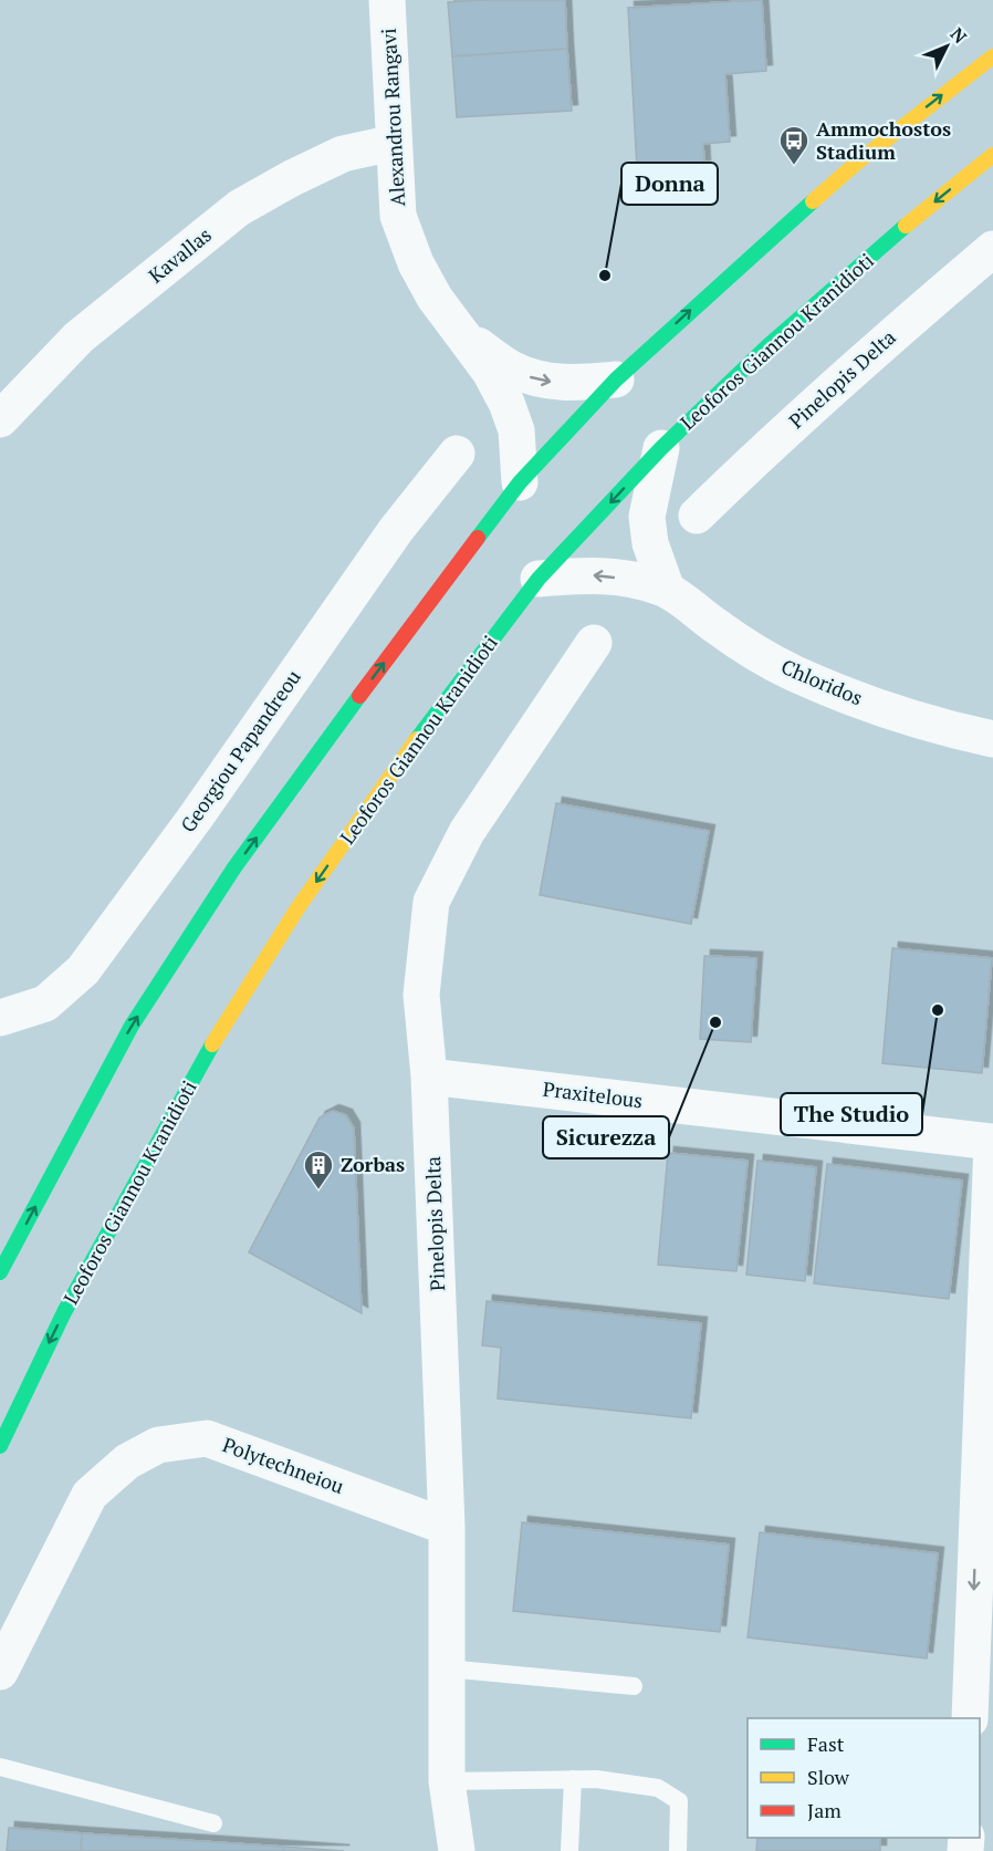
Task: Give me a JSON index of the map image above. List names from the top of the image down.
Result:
{
  "streets": {
    "main road": ["Leoforos Giannou Kranidioti"],
    "street": [
      "Alexandrou Rangavi",
      "Kavallas",
      "Pinelopis Delta",
      "Chloridos",
      "Georgiou Papandreou",
      "Praxitelous",
      "Polytechneiou"
    ]
  },
  "crossings": [
    ["Alexandrou Rangavi", "Kavallas"],
    ["Leoforos Giannou Kranidioti", "Chloridos"],
    ["Pinelopis Delta", "Praxitelous"],
    ["Pinelopis Delta", "Polytechneiou"]
  ],
  "places": {
    "bus stop": ["Ammochostos Stadium"],
    "other": ["Donna", "The Studio", "Sicurezza"],
    "building": ["Zorbas"]
  },
  "legend": ["Fast", "Slow", "Jam"],
  "north": "top right"
}
